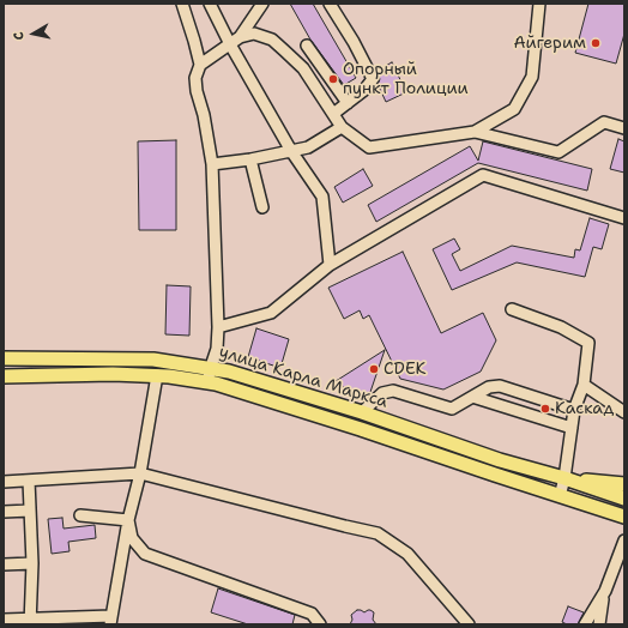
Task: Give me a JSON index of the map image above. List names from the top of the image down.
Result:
{
  "streets": {
    "main road": ["улица Карла Маркса"]
  },
  "places": [
    "Айгерим",
    "Опорный пункт Полиции",
    "CDEK",
    "Каскад"
  ],
  "north": "left"
}
